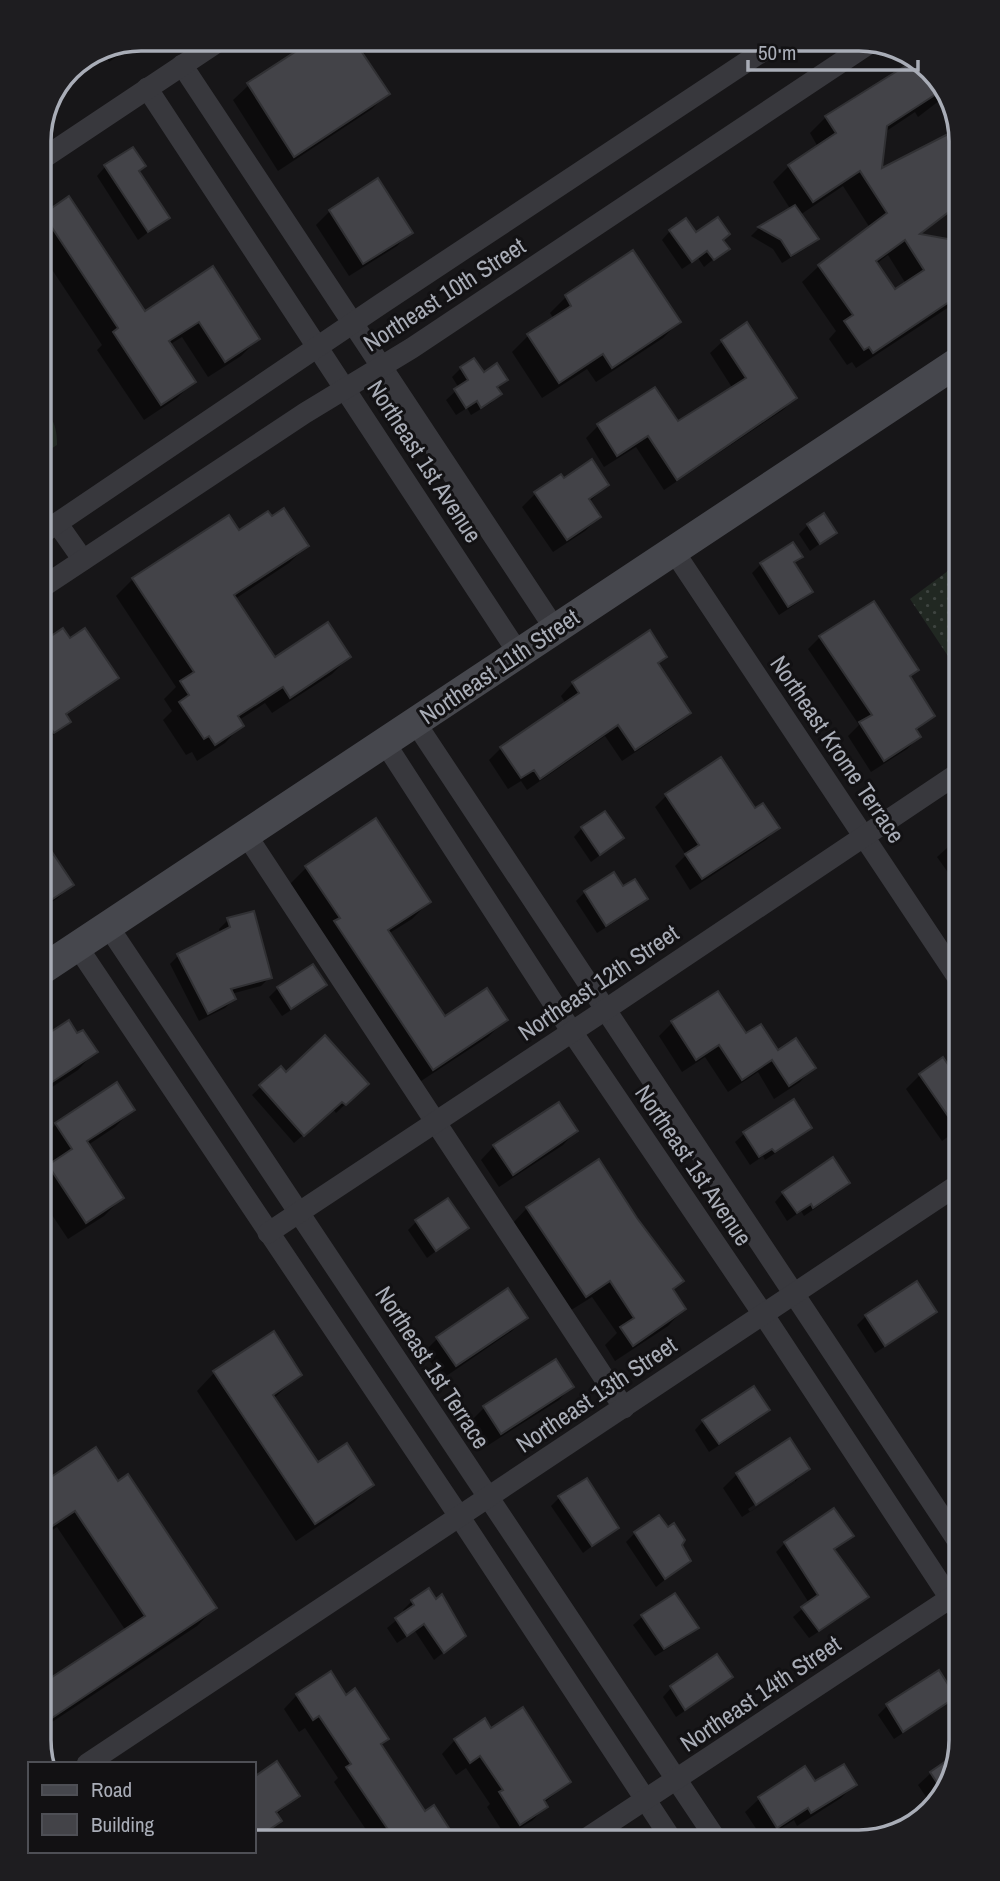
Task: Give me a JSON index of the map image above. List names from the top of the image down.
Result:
{
  "streets": {
    "street": [
      "Northeast 10th Street",
      "Northeast 1st Avenue",
      "Northeast 11th Street",
      "Northeast Krome Terrace",
      "Northeast 12th Street",
      "Northeast 1st Terrace",
      "Northeast 13th Street",
      "Northeast 14th Street"
    ]
  },
  "crossings": [
    ["Northeast 10th Street", "Northeast 1st Avenue"],
    ["Northeast 1st Avenue", "Northeast 11th Street"],
    ["Northeast 1st Avenue", "Northeast 12th Street"],
    ["Northeast 1st Avenue", "Northeast 13th Street"],
    ["Northeast 11th Street", "Northeast Krome Terrace"],
    ["Northeast 11th Street", "Northeast 1st Terrace"],
    ["Northeast Krome Terrace", "Northeast 12th Street"],
    ["Northeast 12th Street", "Northeast 1st Terrace"],
    ["Northeast 1st Terrace", "Northeast 13th Street"],
    ["Northeast 1st Terrace", "Northeast 14th Street"]
  ],
  "legend": ["Road", "Building"],
  "scale_bar": "50 m"
}
